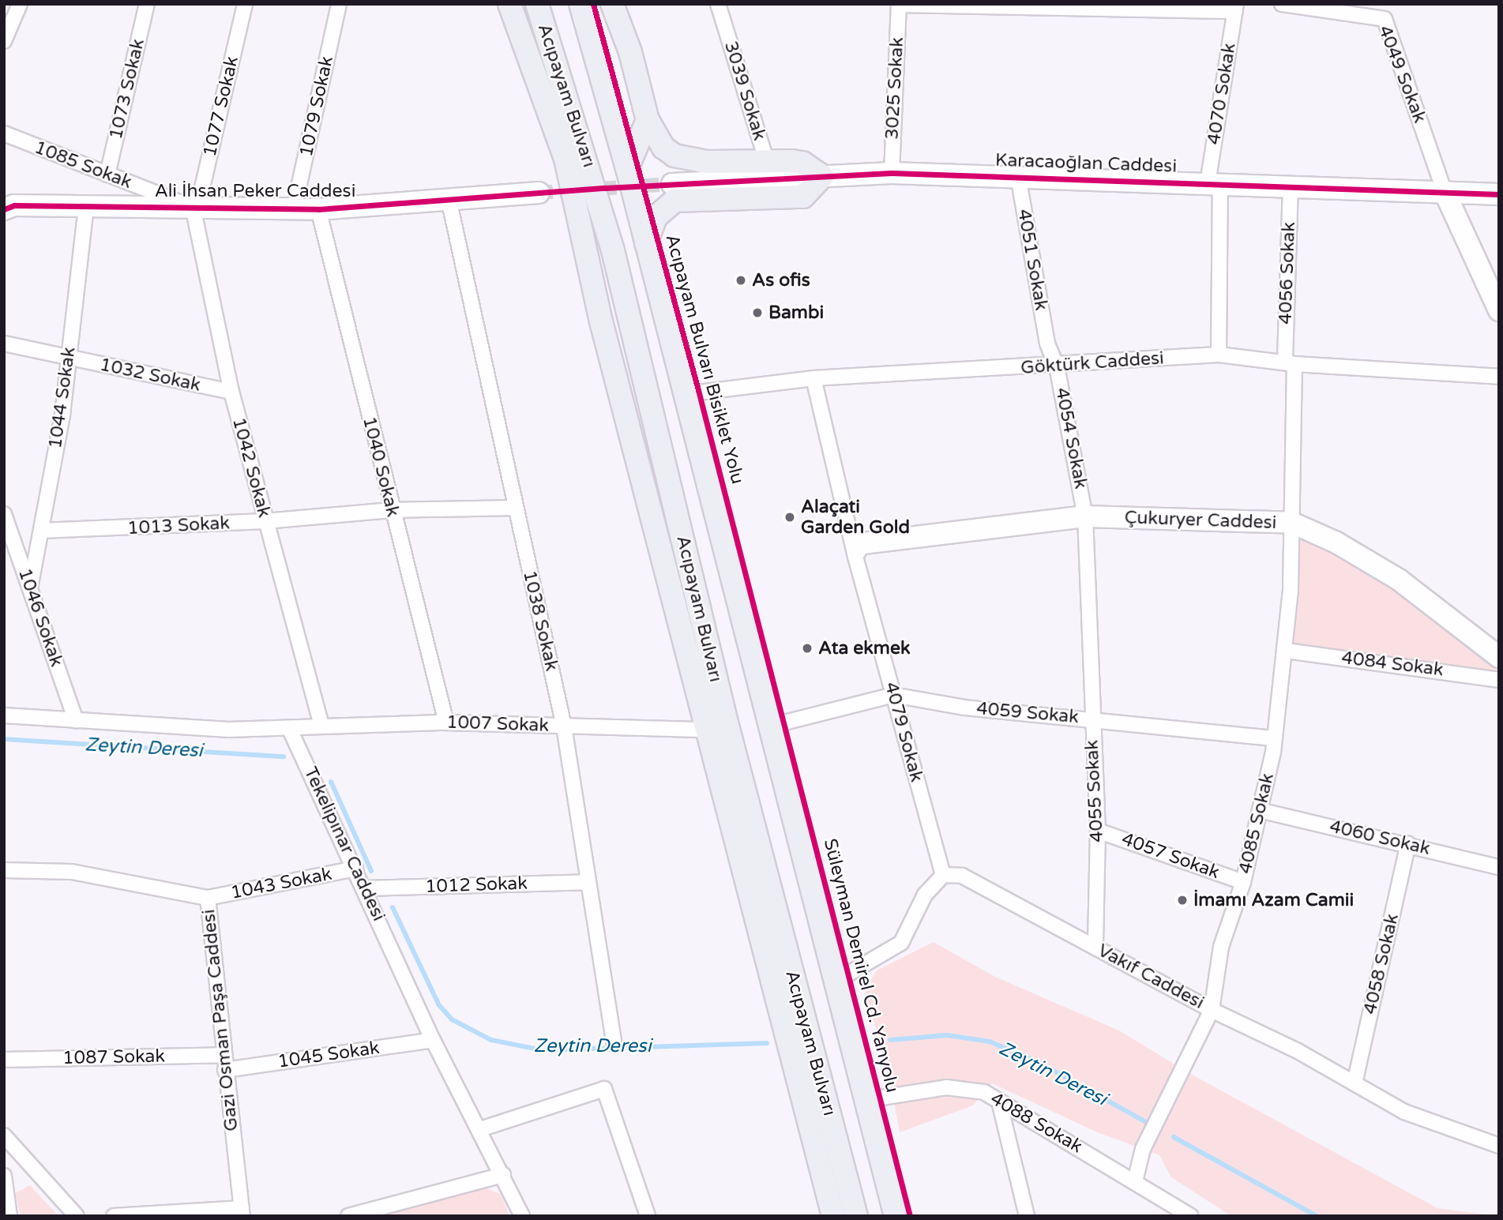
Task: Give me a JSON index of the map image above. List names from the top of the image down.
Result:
{
  "streets": {
    "main road": ["Acıpayam Bulvarı"],
    "street": [
      "4049 Sokak",
      "3025 Sokak",
      "1073 Sokak",
      "3039 Sokak",
      "4070 Sokak",
      "1077 Sokak",
      "1079 Sokak",
      "Karacaoğlan Caddesi",
      "1085 Sokak",
      "Ali İhsan Peker Caddesi",
      "4051 Sokak",
      "4056 Sokak",
      "Göktürk Caddesi",
      "1032 Sokak",
      "1044 Sokak",
      "4054 Sokak",
      "1040 Sokak",
      "1042 Sokak",
      "Çukuryer Caddesi",
      "1013 Sokak",
      "1046 Sokak",
      "1038 Sokak",
      "4084 Sokak",
      "4059 Sokak",
      "1007 Sokak",
      "4079 Sokak",
      "4055 Sokak",
      "4085 Sokak",
      "4060 Sokak",
      "Tekelipınar Caddesi",
      "4057 Sokak",
      "1043 Sokak",
      "1012 Sokak",
      "4058 Sokak",
      "Vakıf Caddesi",
      "Gazi Osman Paşa Caddesi",
      "1045 Sokak",
      "1087 Sokak",
      "4088 Sokak"
    ],
    "cycle path": ["Acıpayam Bulvarı Bisiklet Yolu"]
  },
  "crossings": [
    ["4049 Sokak", "Karacaoğlan Caddesi"],
    ["3025 Sokak", "Karacaoğlan Caddesi"],
    ["1073 Sokak", "1085 Sokak"],
    ["4070 Sokak", "Karacaoğlan Caddesi"],
    ["4070 Sokak", "Göktürk Caddesi"],
    ["Acıpayam Bulvarı", "Göktürk Caddesi"],
    ["Acıpayam Bulvarı", "4088 Sokak"],
    ["1077 Sokak", "1085 Sokak"],
    ["1077 Sokak", "Ali İhsan Peker Caddesi"],
    ["1077 Sokak", "1042 Sokak"],
    ["1079 Sokak", "Ali İhsan Peker Caddesi"],
    ["Karacaoğlan Caddesi", "4051 Sokak"],
    ["Karacaoğlan Caddesi", "4056 Sokak"],
    ["1085 Sokak", "Ali İhsan Peker Caddesi"],
    ["1085 Sokak", "1042 Sokak"],
    ["Ali İhsan Peker Caddesi", "1044 Sokak"],
    ["Ali İhsan Peker Caddesi", "1040 Sokak"],
    ["Ali İhsan Peker Caddesi", "1042 Sokak"],
    ["Ali İhsan Peker Caddesi", "1038 Sokak"],
    ["4051 Sokak", "4054 Sokak"],
    ["4056 Sokak", "Göktürk Caddesi"],
    ["4056 Sokak", "Çukuryer Caddesi"],
    ["4056 Sokak", "4085 Sokak"],
    ["Göktürk Caddesi", "4054 Sokak"],
    ["Göktürk Caddesi", "4079 Sokak"],
    ["1032 Sokak", "1044 Sokak"],
    ["1032 Sokak", "1042 Sokak"],
    ["1044 Sokak", "1013 Sokak"],
    ["1044 Sokak", "1046 Sokak"],
    ["4054 Sokak", "Çukuryer Caddesi"],
    ["4054 Sokak", "4055 Sokak"],
    ["1040 Sokak", "1013 Sokak"],
    ["1040 Sokak", "1007 Sokak"],
    ["1042 Sokak", "1013 Sokak"],
    ["1042 Sokak", "1007 Sokak"],
    ["Çukuryer Caddesi", "4079 Sokak"],
    ["Çukuryer Caddesi", "4055 Sokak"],
    ["Çukuryer Caddesi", "4085 Sokak"],
    ["1013 Sokak", "1038 Sokak"],
    ["1038 Sokak", "1007 Sokak"],
    ["1038 Sokak", "1012 Sokak"],
    ["4084 Sokak", "4085 Sokak"],
    ["4059 Sokak", "4079 Sokak"],
    ["4059 Sokak", "4055 Sokak"],
    ["4059 Sokak", "4085 Sokak"],
    ["1007 Sokak", "Tekelipınar Caddesi"],
    ["4079 Sokak", "Vakıf Caddesi"],
    ["4055 Sokak", "4057 Sokak"],
    ["4055 Sokak", "Vakıf Caddesi"],
    ["4085 Sokak", "4060 Sokak"],
    ["4085 Sokak", "4057 Sokak"],
    ["4085 Sokak", "Vakıf Caddesi"],
    ["4085 Sokak", "4088 Sokak"],
    ["4060 Sokak", "4058 Sokak"],
    ["Tekelipınar Caddesi", "1043 Sokak"],
    ["Tekelipınar Caddesi", "1012 Sokak"],
    ["Tekelipınar Caddesi", "1045 Sokak"],
    ["1043 Sokak", "Gazi Osman Paşa Caddesi"],
    ["4058 Sokak", "Vakıf Caddesi"],
    ["Gazi Osman Paşa Caddesi", "1045 Sokak"],
    ["Gazi Osman Paşa Caddesi", "1087 Sokak"]
  ],
  "water": ["Zeytin Deresi"],
  "places": [
    "As ofis",
    "Bambi",
    "Alaçati Garden Gold",
    "Ata ekmek",
    "İmamı Azam Camii"
  ]
}
